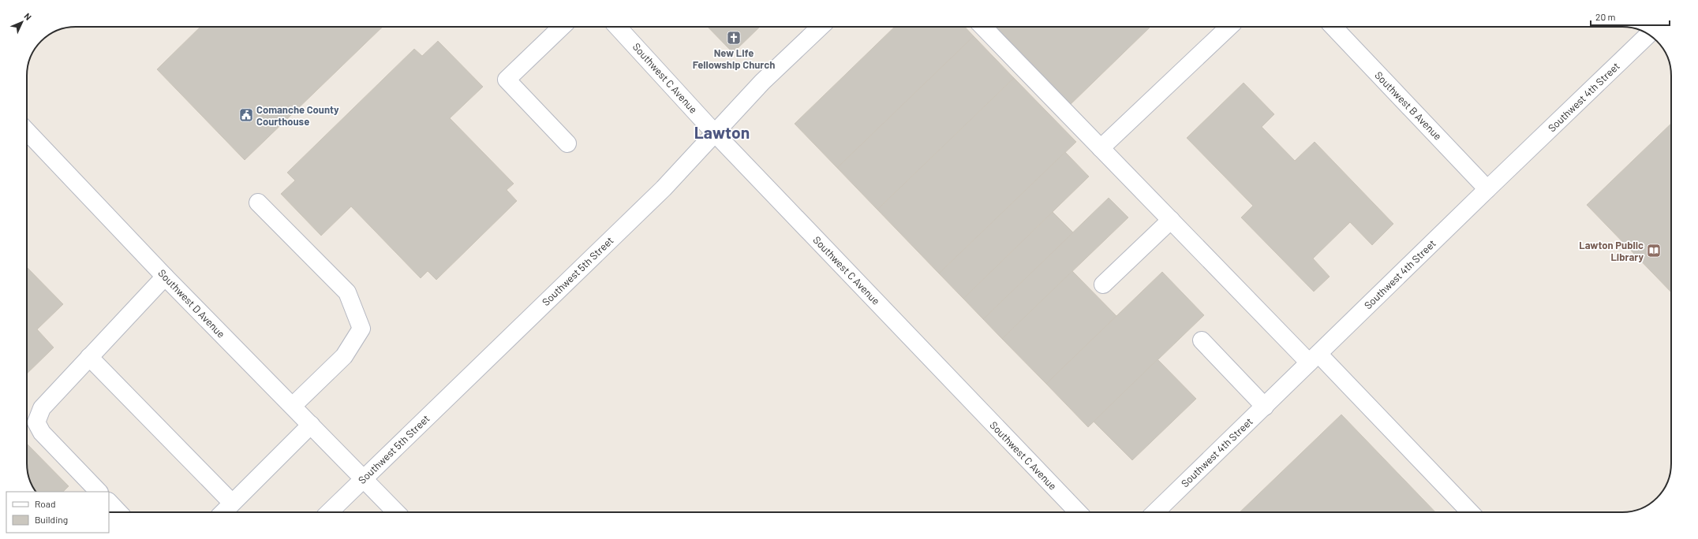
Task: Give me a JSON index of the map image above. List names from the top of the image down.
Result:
{
  "streets": {
    "street": [
      "Southwest C Avenue",
      "Southwest 4th Street",
      "Southwest B Avenue",
      "Southwest 5th Street",
      "Southwest D Avenue"
    ]
  },
  "crossings": [
    ["Southwest C Avenue", "Southwest 5th Street"],
    ["Southwest 4th Street", "Southwest B Avenue"],
    ["Southwest 5th Street", "Southwest D Avenue"]
  ],
  "districts": ["Lawton"],
  "places": {
    "church": ["New Life Fellowship Church"],
    "public building": ["Comanche County Courthouse"],
    "library": ["Lawton Public Library"]
  },
  "legend": ["Road", "Building"],
  "scale_bar": "20 m",
  "north": "top right"
}
